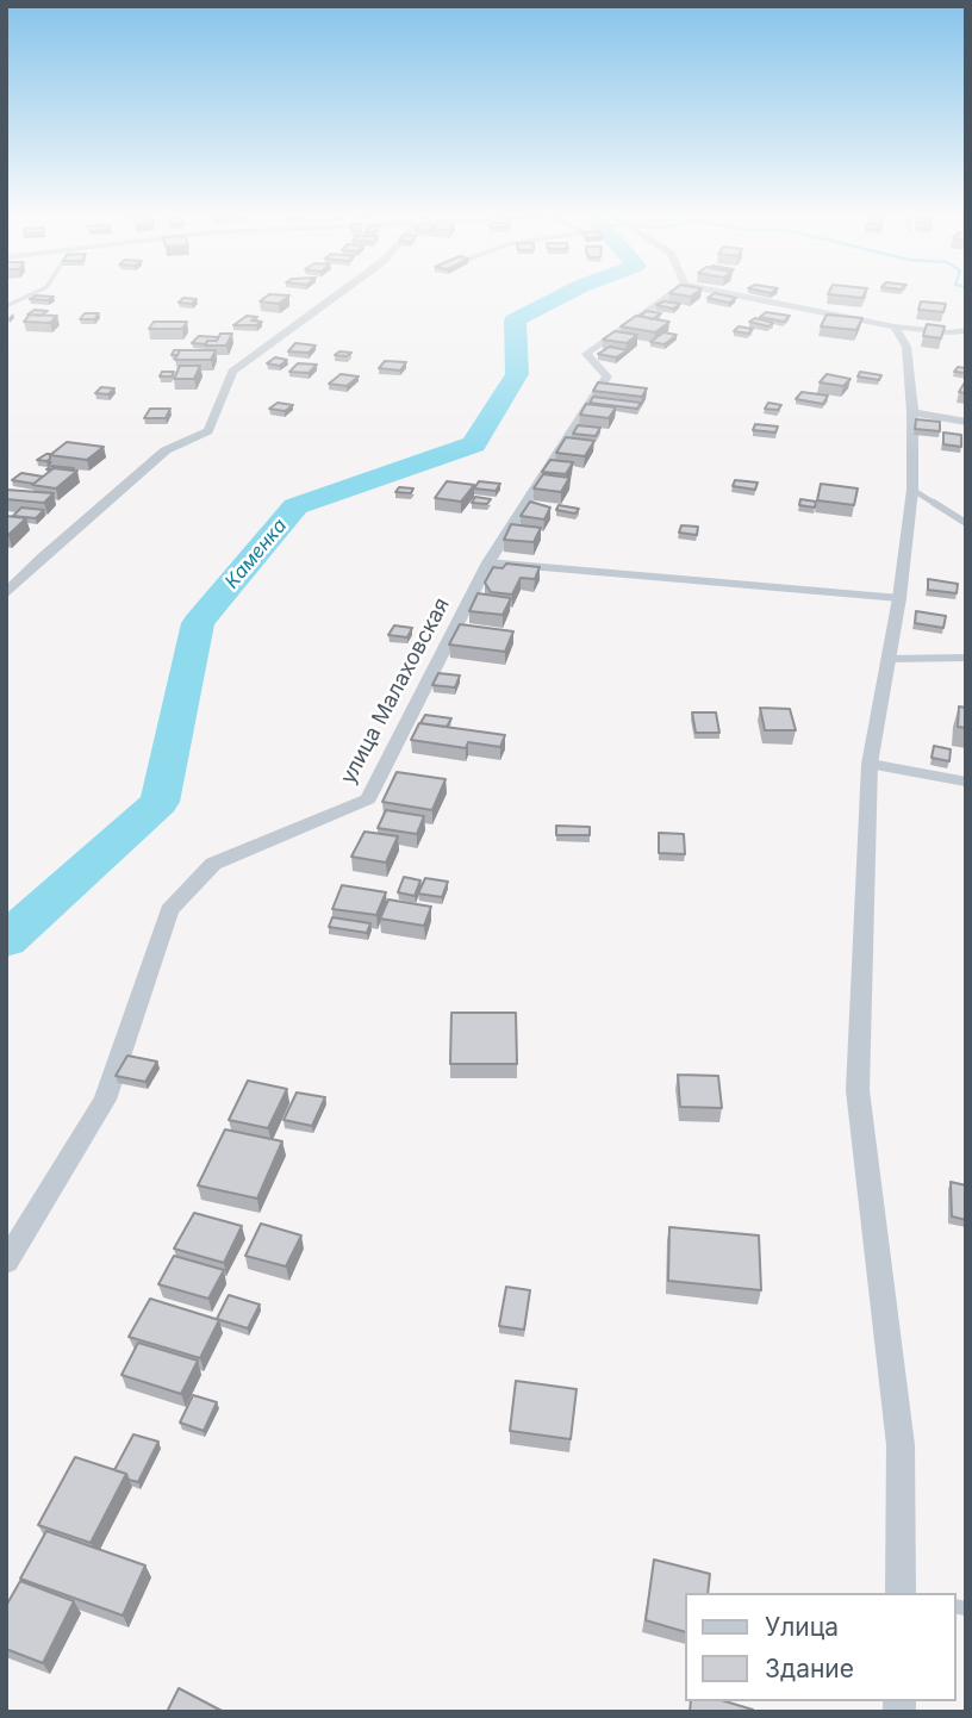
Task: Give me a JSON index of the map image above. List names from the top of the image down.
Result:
{
  "streets": {
    "street": ["улица Малаховская"]
  },
  "water": ["Каменка"],
  "legend": ["Улица", "Здание"]
}
